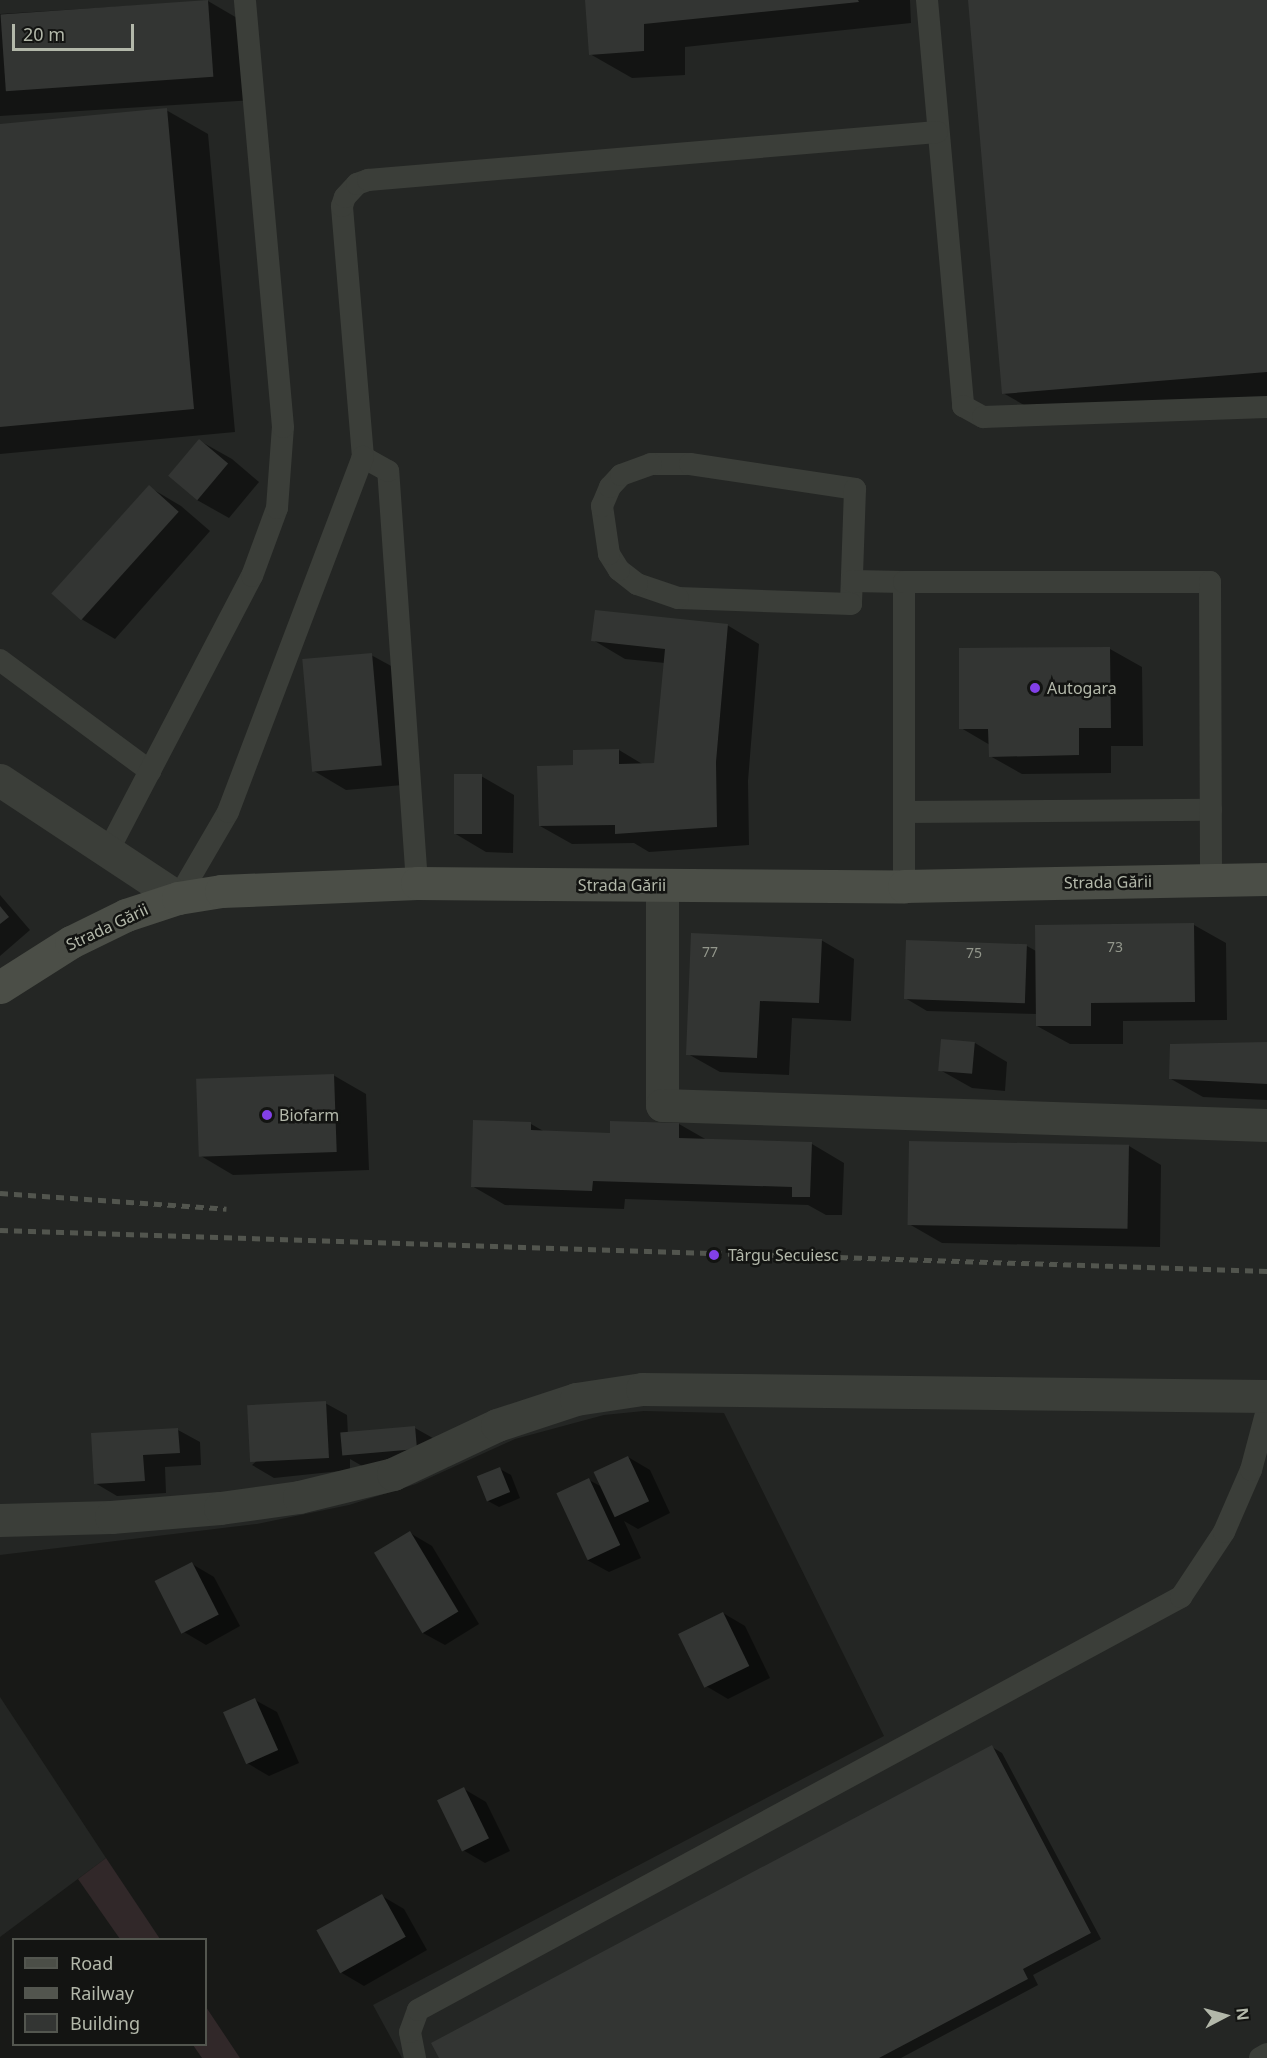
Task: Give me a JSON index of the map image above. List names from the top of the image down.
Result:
{
  "streets": {
    "main road": ["Strada Gării"]
  },
  "places": ["Autogara", "Biofarm", "Târgu Secuiesc"],
  "house_numbers": ["73", "77", "75"],
  "legend": ["Road", "Railway", "Building"],
  "scale_bar": "20 m",
  "north": "right"
}
